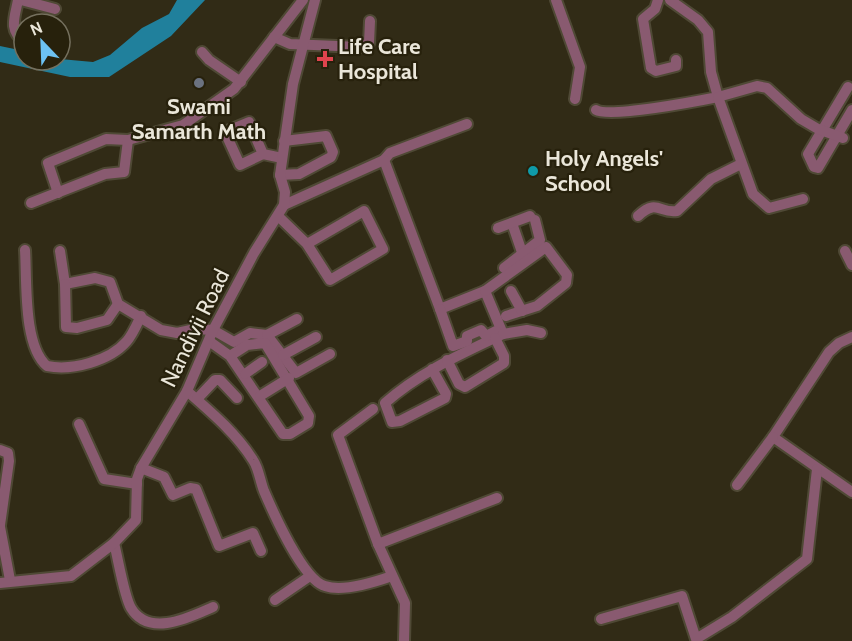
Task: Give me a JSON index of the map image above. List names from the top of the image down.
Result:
{
  "streets": {
    "street": ["Nandivii Road"]
  },
  "places": {
    "health": ["Life Care Hospital"],
    "other": ["Swami Samarth Math", "Holy Angels' School"]
  },
  "north": "top left"
}
